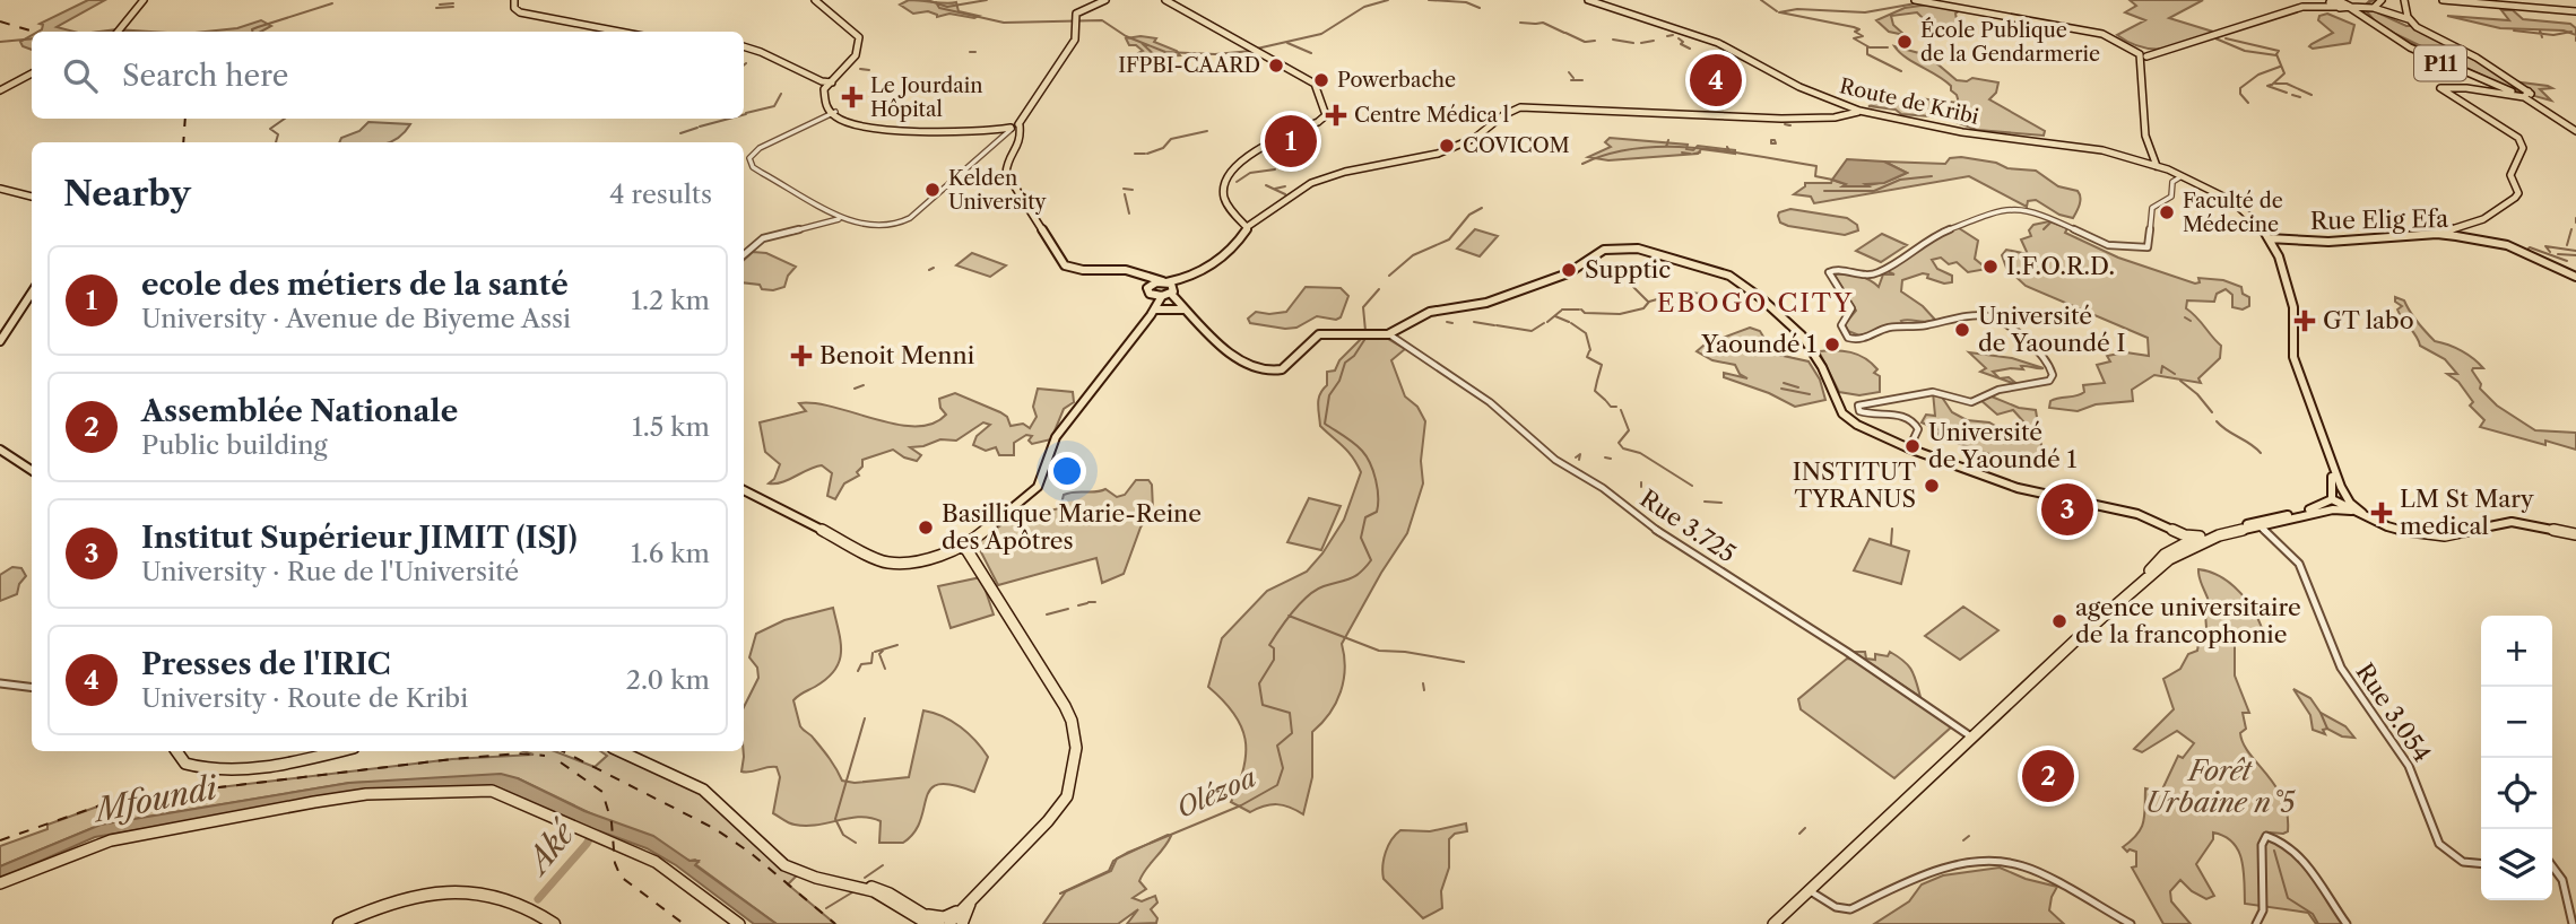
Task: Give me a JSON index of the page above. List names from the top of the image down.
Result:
{
  "streets": {
    "main road": ["P11", "Route de Kribi", "Rue Elig Efa"],
    "street": ["Rue 3.725", "Rue 3.054"]
  },
  "districts": ["EBOGO CITY"],
  "water": ["Olézoa", "Mfoundi", "Aké"],
  "parks": ["Forêt Urbaine n°5"],
  "places": {
    "other": [
      "École Publique de la Gendarmerie",
      "IFPBI-CAARD",
      "Powerbache",
      "COVICOM",
      "Kelden University",
      "Faculté de Médecine",
      "I.F.O.R.D.",
      "Supptic",
      "Université de Yaoundé I",
      "Yaoundé 1",
      "Université de Yaoundé 1",
      "INSTITUT TYRANUS",
      "Basillique Marie-Reine des Apôtres",
      "agence universitaire de la francophonie"
    ],
    "health": [
      "Le Jourdain Hôpital",
      "Centre Médica l",
      "GT labo",
      "Benoit Menni",
      "LM St Mary medical"
    ]
  },
  "page": {
    "search": "Search here",
    "pins": [
      "4",
      "1",
      "3",
      "2"
    ],
    "heading": ["Nearby", "4 results"],
    "list": [
      {
        "mark": "1",
        "name": "ecole des métiers de la santé",
        "note": "University · Avenue de Biyeme Assi",
        "value": "1.2 km"
      },
      {
        "mark": "2",
        "name": "Assemblée Nationale",
        "note": "Public building",
        "value": "1.5 km"
      },
      {
        "mark": "3",
        "name": "Institut Supérieur JIMIT (ISJ)",
        "note": "University · Rue de l'Université",
        "value": "1.6 km"
      },
      {
        "mark": "4",
        "name": "Presses de l'IRIC",
        "note": "University · Route de Kribi",
        "value": "2.0 km"
      }
    ],
    "map_buttons": ["+", "−"]
  }
}
